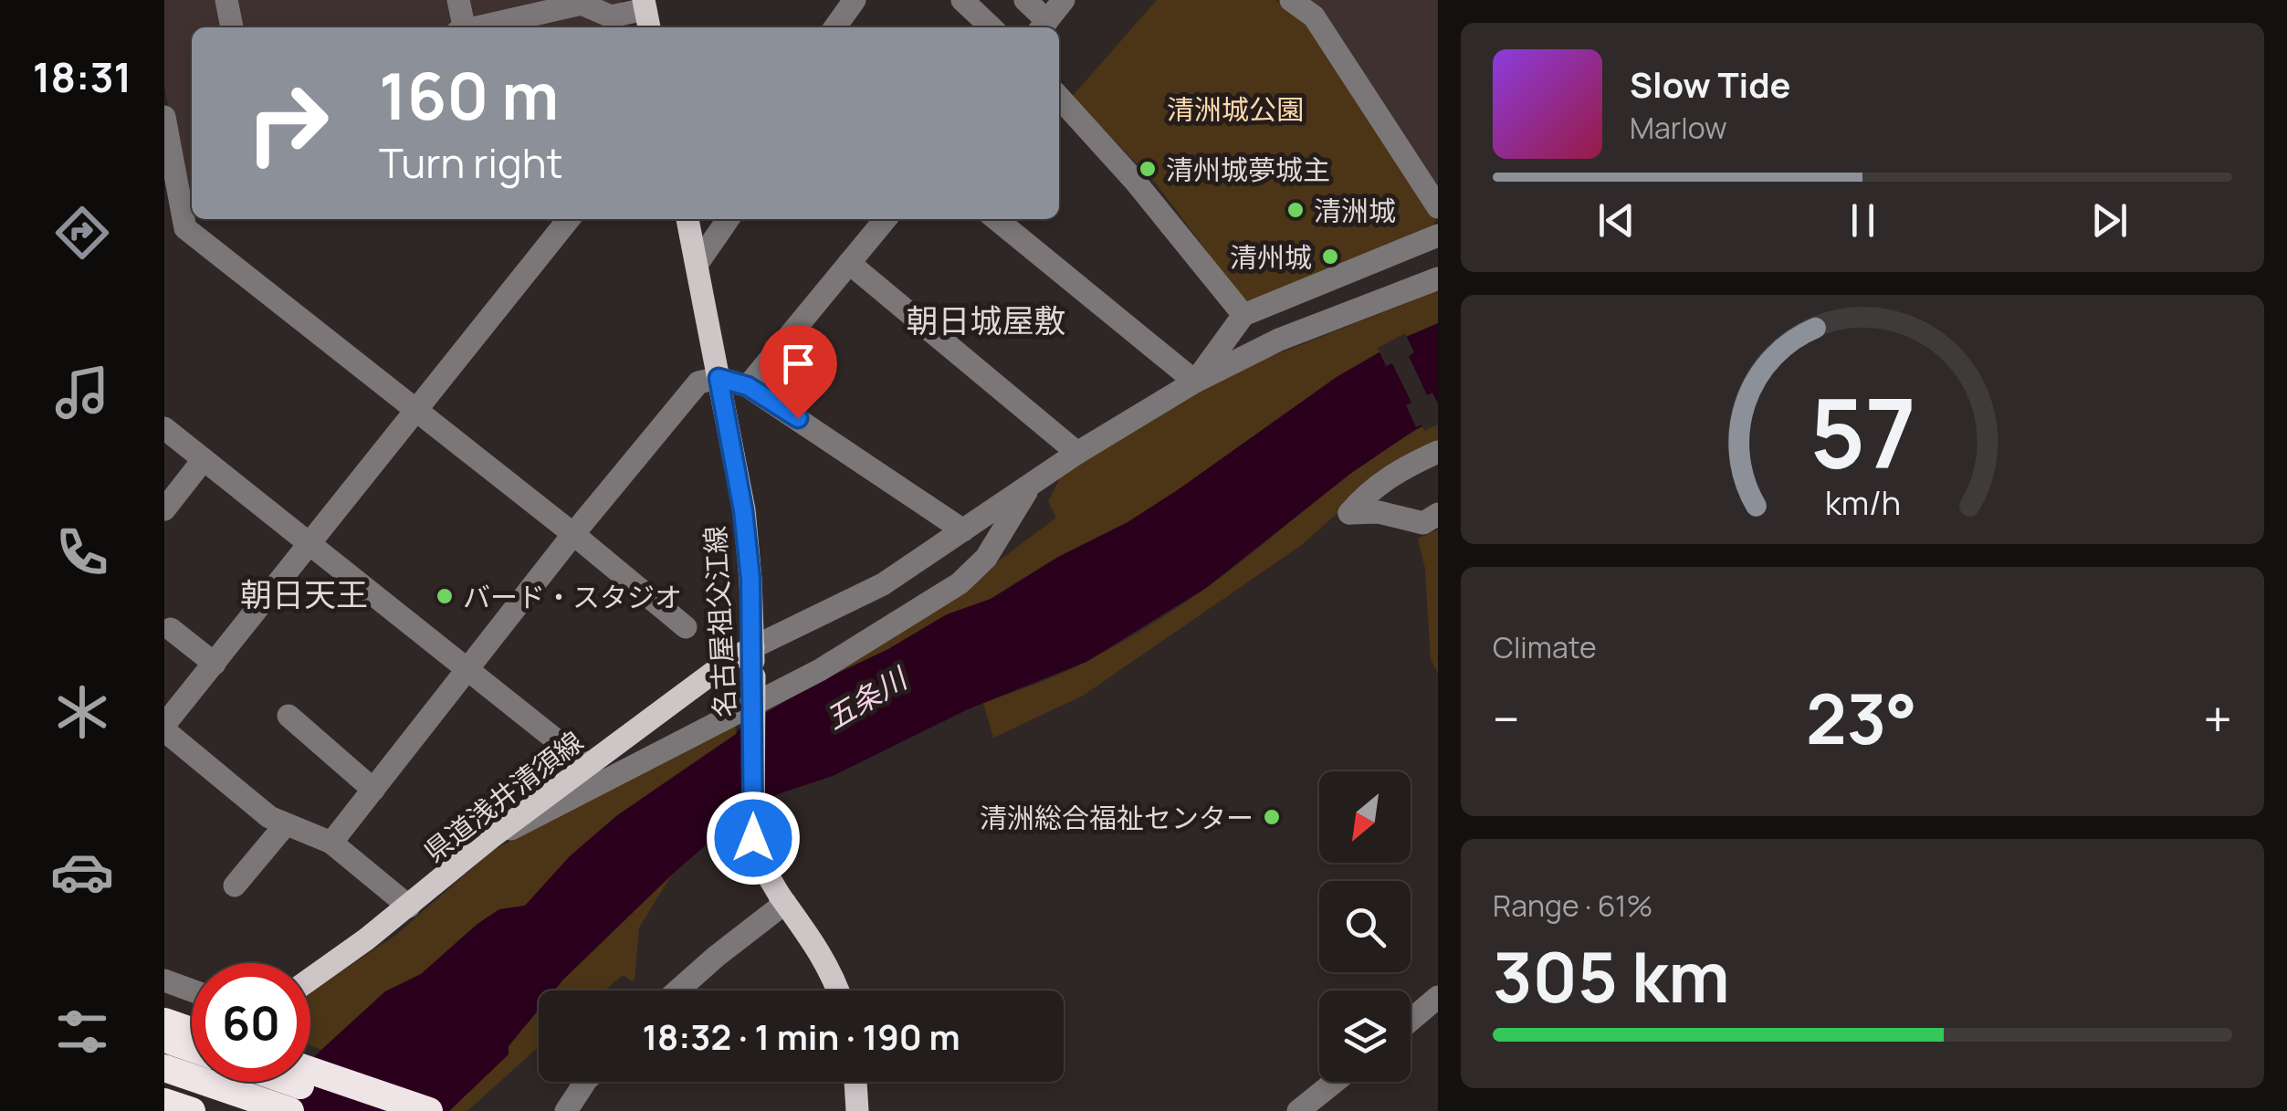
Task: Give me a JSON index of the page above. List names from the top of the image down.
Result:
{
  "streets": {
    "main road": ["名古屋祖父江線", "県道浅井清須線"]
  },
  "crossings": [
    ["名古屋祖父江線", "県道浅井清須線"]
  ],
  "districts": ["朝日城屋敷", "朝日天王"],
  "water": ["五条川"],
  "parks": ["清洲城公園"],
  "places": [
    "清州城夢城主",
    "清洲城",
    "清州城",
    "バード・スタジオ",
    "清洲総合福祉センター"
  ],
  "north": "bottom left",
  "page": {
    "tabs": "18:31",
    "turn": ["160 m", "Turn right"],
    "song": ["Slow Tide", "Marlow"],
    "tile": [
      "Climate",
      ["Range · 61%", "305 km"]
    ],
    "heat": ["−", "23°", "+"],
    "limit": "60",
    "trip": "18:32 · 1 min · 190 m",
    "gauge": ["57", "km/h"]
  }
}
